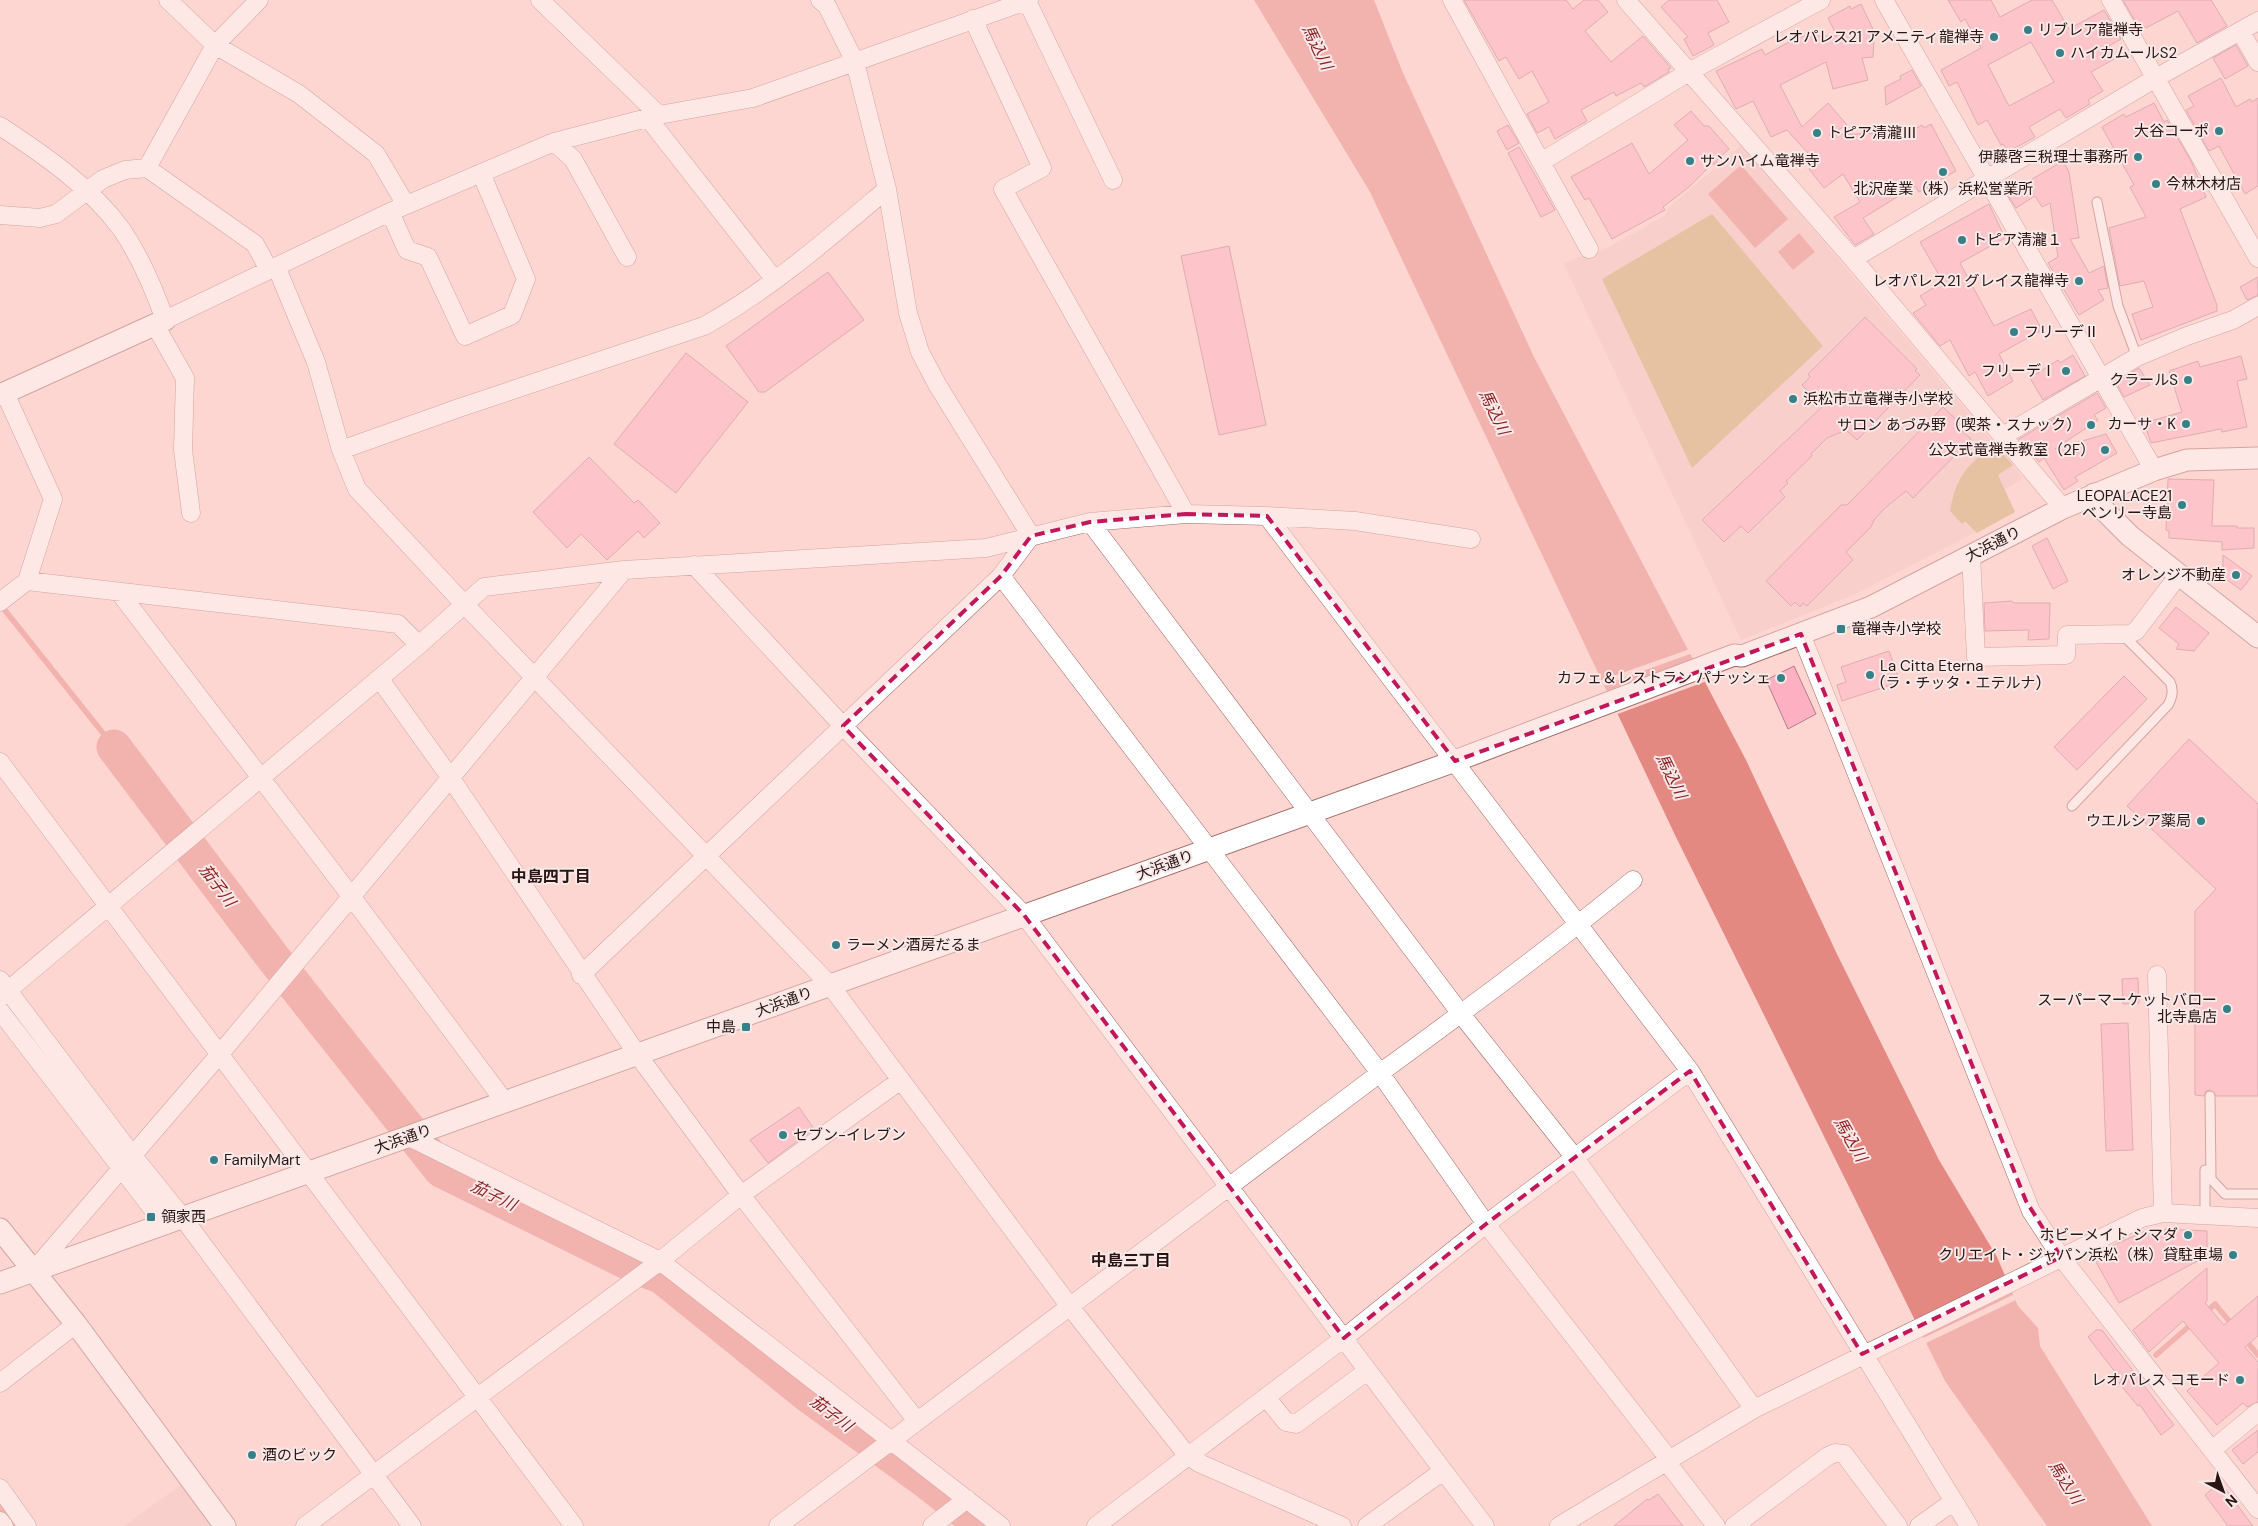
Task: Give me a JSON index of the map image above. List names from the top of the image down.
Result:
{
  "streets": {
    "street": ["大浜通り"]
  },
  "districts": ["中島四丁目", "中島三丁目"],
  "water": ["馬込川", "茄子川"],
  "places": {
    "other": [
      "リブレア龍禅寺",
      "レオパレス21 アメニティ龍禅寺",
      "ハイカムールS2",
      "大谷コーポ",
      "トピア清瀧Ⅲ",
      "伊藤啓三税理士事務所",
      "サンハイム竜禅寺",
      "北沢産業（株）浜松営業所",
      "今林木材店",
      "トピア清瀧１",
      "レオパレス21 グレイス龍禅寺",
      "フリーデⅡ",
      "フリーデⅠ",
      "クラールS",
      "浜松市立竜禅寺小学校",
      "カーサ・K",
      "サロン あづみ野（喫茶・スナック）",
      "公文式竜禅寺教室（2F）",
      "LEOPALACE21 ベンリー寺島",
      "オレンジ不動産",
      "La Citta Eterna (ラ・チッタ・エテルナ)",
      "カフェ＆レストラン パナッシェ",
      "ウエルシア薬局",
      "ラーメン酒房だるま",
      "スーパーマーケットバロー 北寺島店",
      "セブン-イレブン",
      "FamilyMart",
      "ホビーメイト シマダ",
      "クリエイト・ジャパン浜松（株）貸駐車場",
      "レオパレス コモード",
      "酒のビック"
    ],
    "transit": ["竜禅寺小学校", "中島", "領家西"]
  },
  "north": "bottom right"
}
